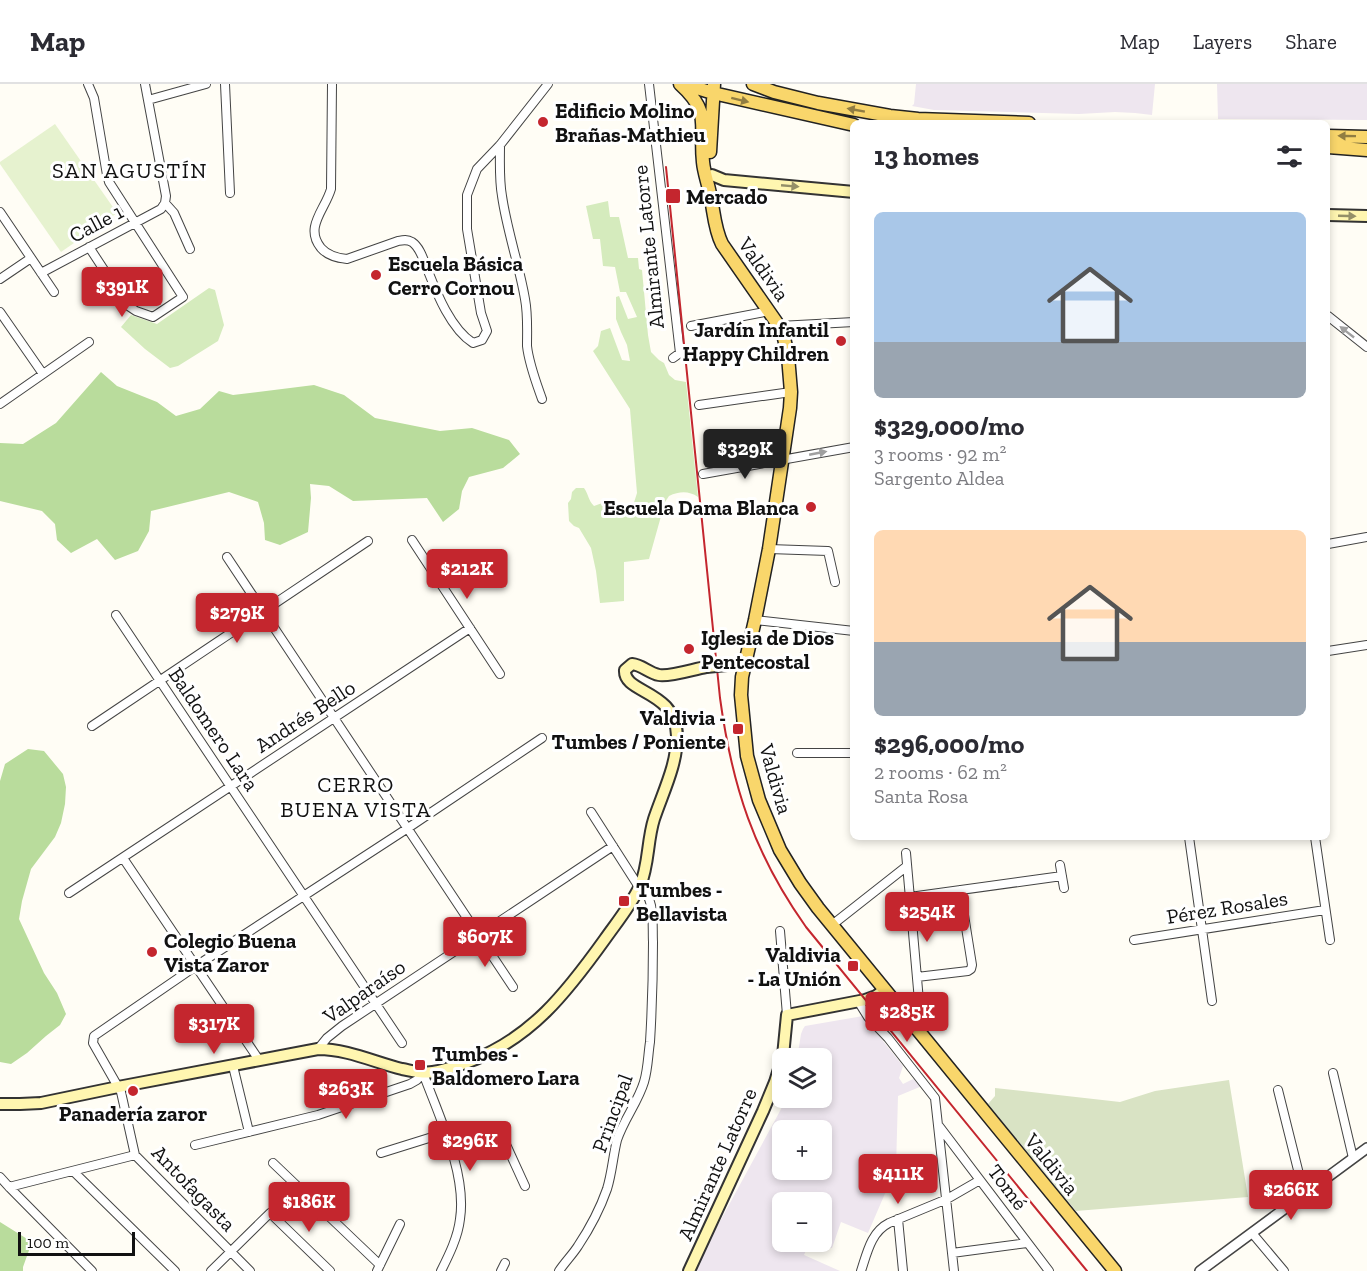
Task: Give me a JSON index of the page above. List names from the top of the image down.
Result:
{
  "streets": {
    "main road": ["Almirante Latorre", "Valdivia"],
    "street": [
      "Calle 1",
      "Andrés Bello",
      "Baldomero Lara",
      "Pérez Rosales",
      "Valparaíso",
      "Principal",
      "Tomé",
      "Antofagasta"
    ]
  },
  "crossings": [
    ["Andrés Bello", "Baldomero Lara"],
    ["Baldomero Lara", "Valparaíso"],
    ["Baldomero Lara", "Antofagasta"],
    ["Valparaíso", "Principal"]
  ],
  "districts": ["SAN AGUSTÍN", "CERRO BUENA VISTA"],
  "places": {
    "other": [
      "Edificio Molino Brañas-Mathieu",
      "Escuela Básica Cerro Cornou",
      "Jardín Infantil Happy Children",
      "Escuela Dama Blanca",
      "Iglesia de Dios Pentecostal",
      "Colegio Buena Vista Zaror",
      "Panadería zaror"
    ],
    "transit": [
      "Mercado",
      "Valdivia - Tumbes / Poniente",
      "Tumbes - Bellavista",
      "Valdivia - La Unión",
      "Tumbes - Baldomero Lara"
    ]
  },
  "scale_bar": "100 m",
  "page": {
    "header": "Map",
    "nav": ["Map", "Layers", "Share"],
    "heading": "13 homes",
    "list": [
      {
        "name": "$329,000/mo",
        "note": "3 rooms · 92 m² · Sargento Aldea"
      },
      {
        "name": "$296,000/mo",
        "note": "2 rooms · 62 m² · Santa Rosa"
      }
    ],
    "price": [
      "$391K",
      "$329K",
      "$212K",
      "$279K",
      "$254K",
      "$607K",
      "$285K",
      "$317K",
      "$263K",
      "$296K",
      "$411K",
      "$266K",
      "$186K"
    ],
    "map_buttons": ["+", "−"],
    "scale": "100 m"
  }
}
